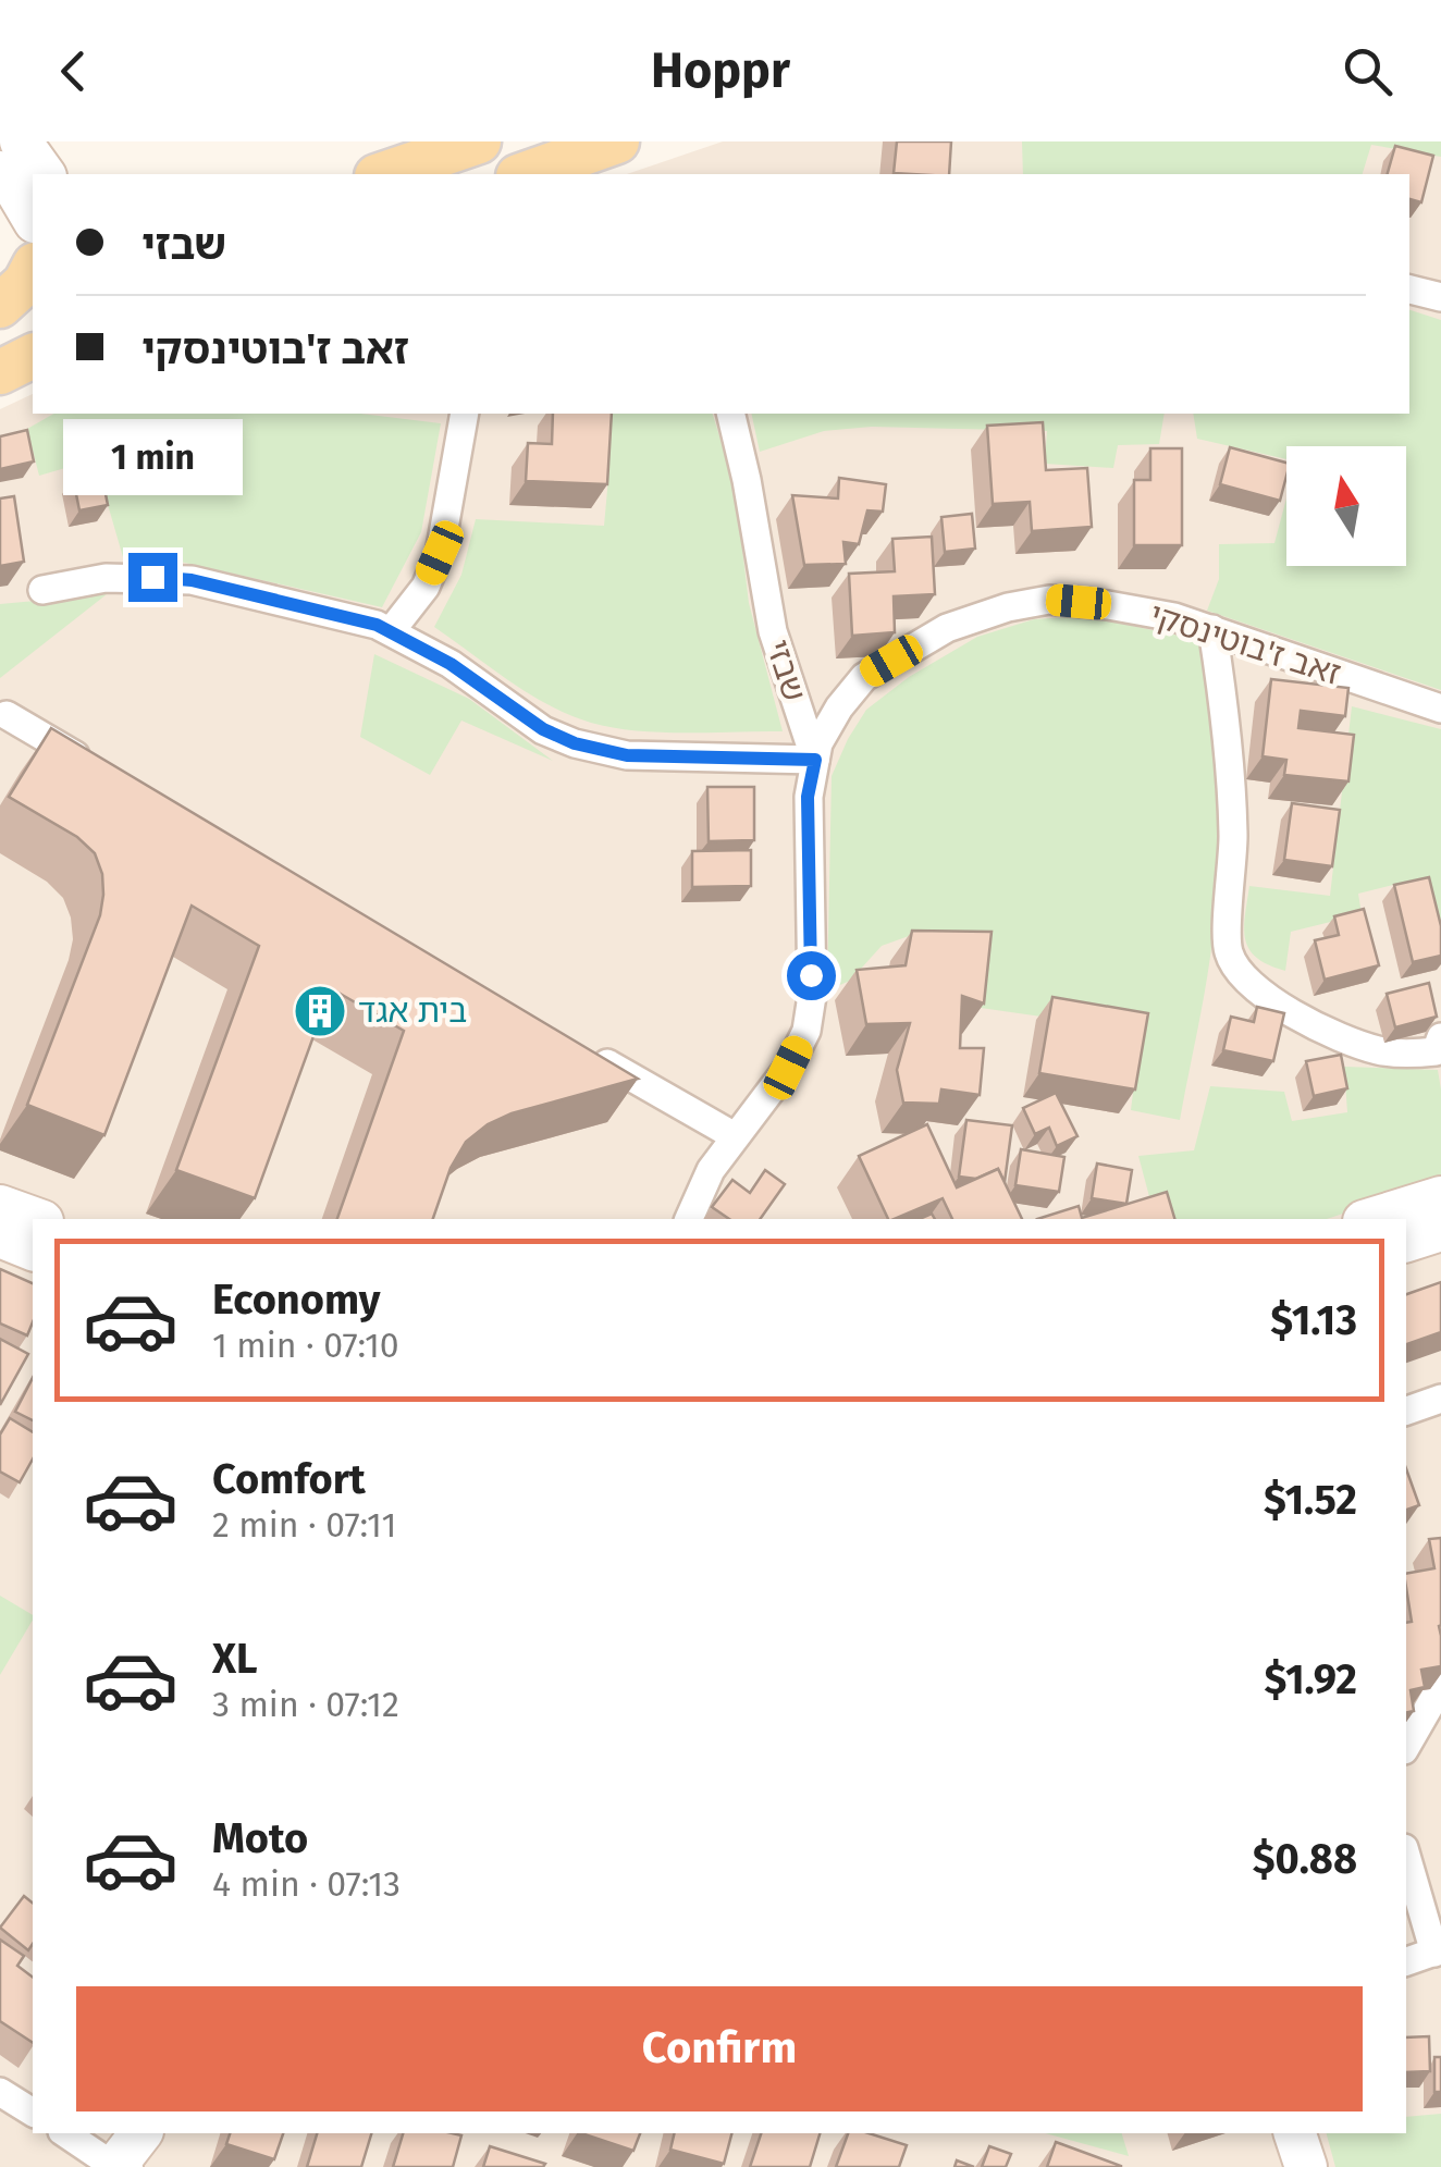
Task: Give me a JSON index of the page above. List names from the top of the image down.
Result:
{
  "streets": {
    "street": ["זאב ז'בוטינסקי", "שבזי"]
  },
  "crossings": [
    ["זאב ז'בוטינסקי", "שבזי"]
  ],
  "places": {
    "building": ["בית אגד"]
  },
  "north": "top",
  "page": {
    "header": "Hoppr",
    "banner": ["שבזי", "זאב ז'בוטינסקי"],
    "bubble": "1 min",
    "list": [
      {
        "name": "Economy",
        "note": "1 min · 07:10",
        "value": "$1.13"
      },
      {
        "name": "Comfort",
        "note": "2 min · 07:11",
        "value": "$1.52"
      },
      {
        "name": "XL",
        "note": "3 min · 07:12",
        "value": "$1.92"
      },
      {
        "name": "Moto",
        "note": "4 min · 07:13",
        "value": "$0.88"
      }
    ],
    "buttons": "Confirm"
  }
}
